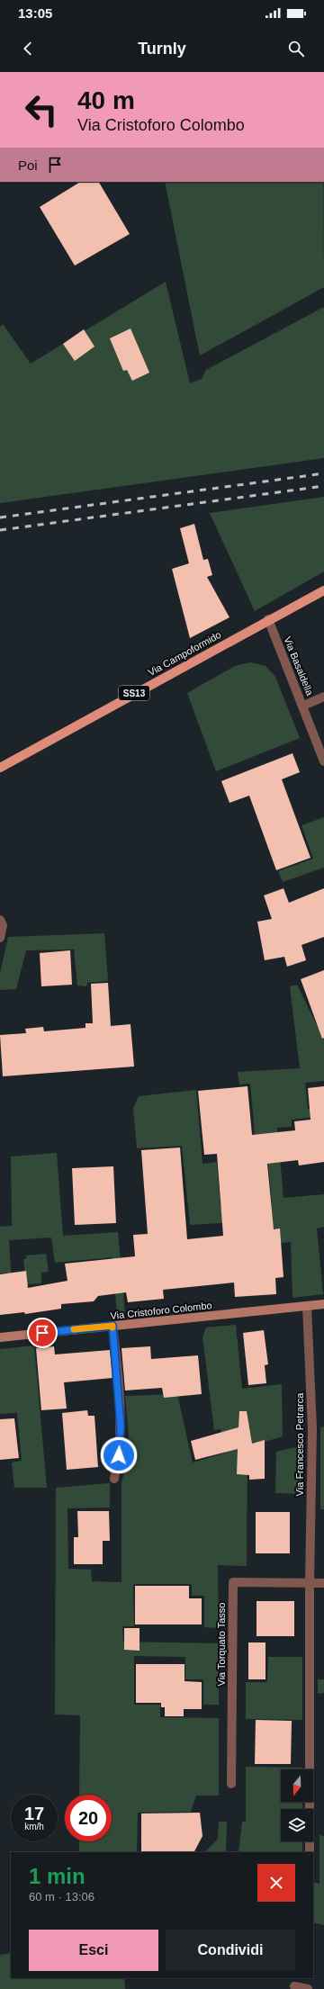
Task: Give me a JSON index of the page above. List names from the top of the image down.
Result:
{
  "streets": {
    "main road": ["Via Campoformido", "SS13", "Via Cristoforo Colombo"],
    "street": ["Via Basaldella", "Via Francesco Petrarca", "Via Torquato Tasso"]
  },
  "crossings": [
    ["Via Campoformido", "Via Basaldella"],
    ["Via Cristoforo Colombo", "Via Francesco Petrarca"],
    ["Via Francesco Petrarca", "Via Torquato Tasso"]
  ],
  "north": "bottom",
  "page": {
    "status": "13:05",
    "header": "Turnly",
    "turn": ["40 m", "Via Cristoforo Colombo"],
    "then": "Poi",
    "speed": "17 km/h",
    "limit": "20",
    "heading": ["1 min", "60 m · 13:06"],
    "buttons": ["Esci", "Condividi"]
  }
}
